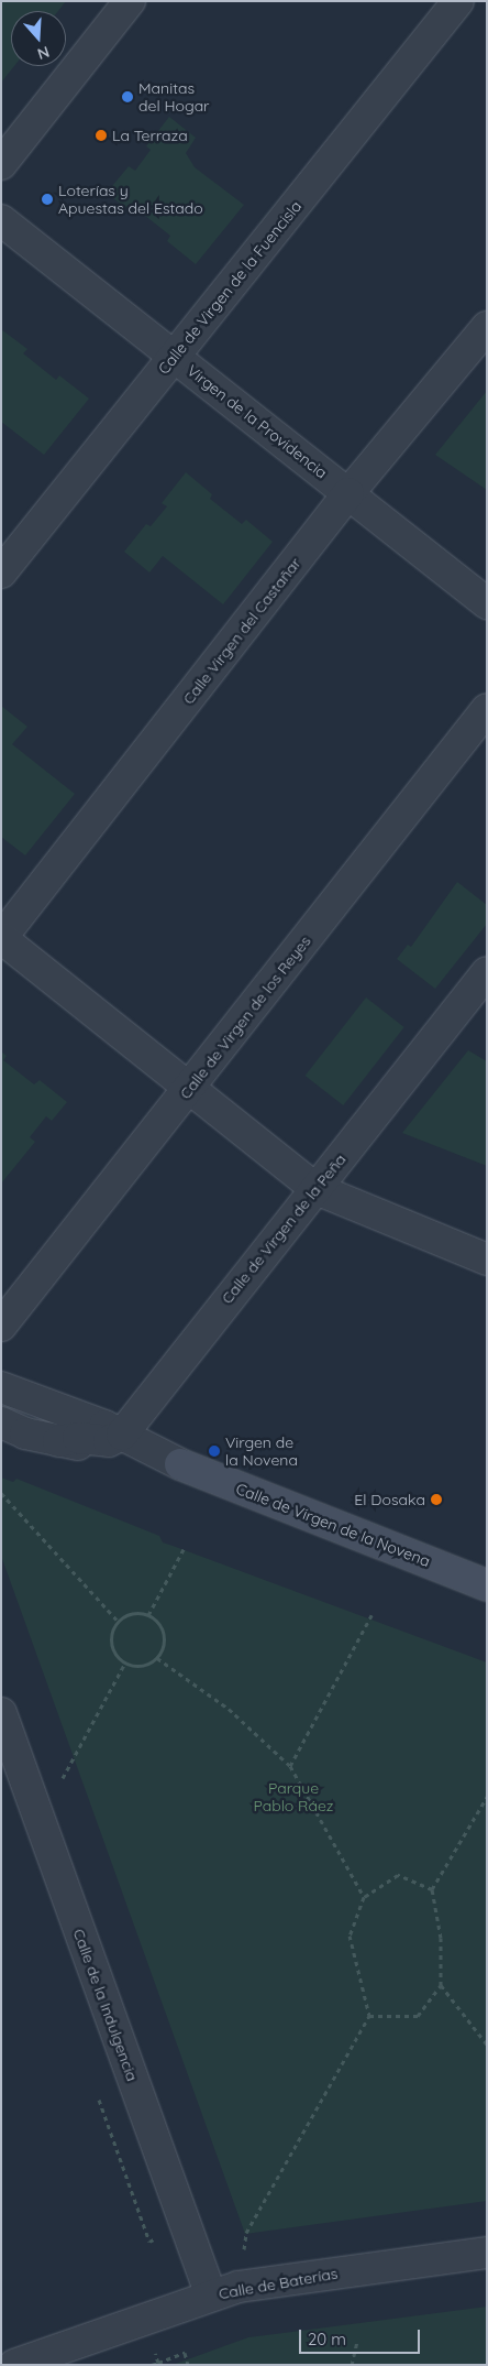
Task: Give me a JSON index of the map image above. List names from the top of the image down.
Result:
{
  "streets": {
    "street": [
      "Calle de Virgen de la Fuencisla",
      "Virgen de la Providencia",
      "Calle Virgen del Castañar",
      "Calle de Virgen de los Reyes",
      "Calle de Virgen de la Peña",
      "Calle de Virgen de la Novena",
      "Calle de la Indulgencia",
      "Calle de Baterías"
    ]
  },
  "crossings": [
    ["Calle de Virgen de la Fuencisla", "Virgen de la Providencia"],
    ["Virgen de la Providencia", "Calle Virgen del Castañar"],
    ["Calle de Virgen de la Peña", "Calle de Virgen de la Novena"],
    ["Calle de la Indulgencia", "Calle de Baterías"]
  ],
  "parks": ["Parque Pablo Ráez"],
  "places": [
    "Manitas del Hogar",
    "La Terraza",
    "Loterías y Apuestas del Estado",
    "Virgen de la Novena",
    "El Dosaka"
  ],
  "scale_bar": "20 m",
  "north": "bottom"
}
